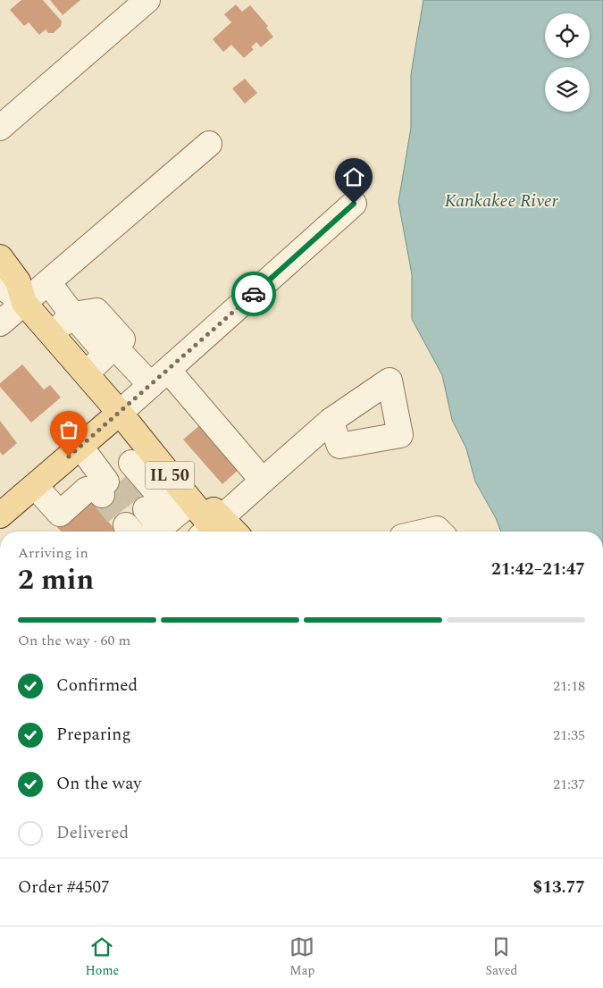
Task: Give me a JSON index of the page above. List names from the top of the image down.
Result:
{
  "streets": {
    "main road": ["IL 50"]
  },
  "water": ["Kankakee River"],
  "page": {
    "heading": ["2 min", "Arriving in", "21:42–21:47"],
    "panel": ["Order #4507", "$13.77"],
    "bar": "On the way · 60 m",
    "list": [
      ["Confirmed", "21:18"],
      ["Preparing", "21:35"],
      ["On the way", "21:37"],
      "Delivered"
    ],
    "tabs": ["Home", "Map", "Saved"]
  }
}
